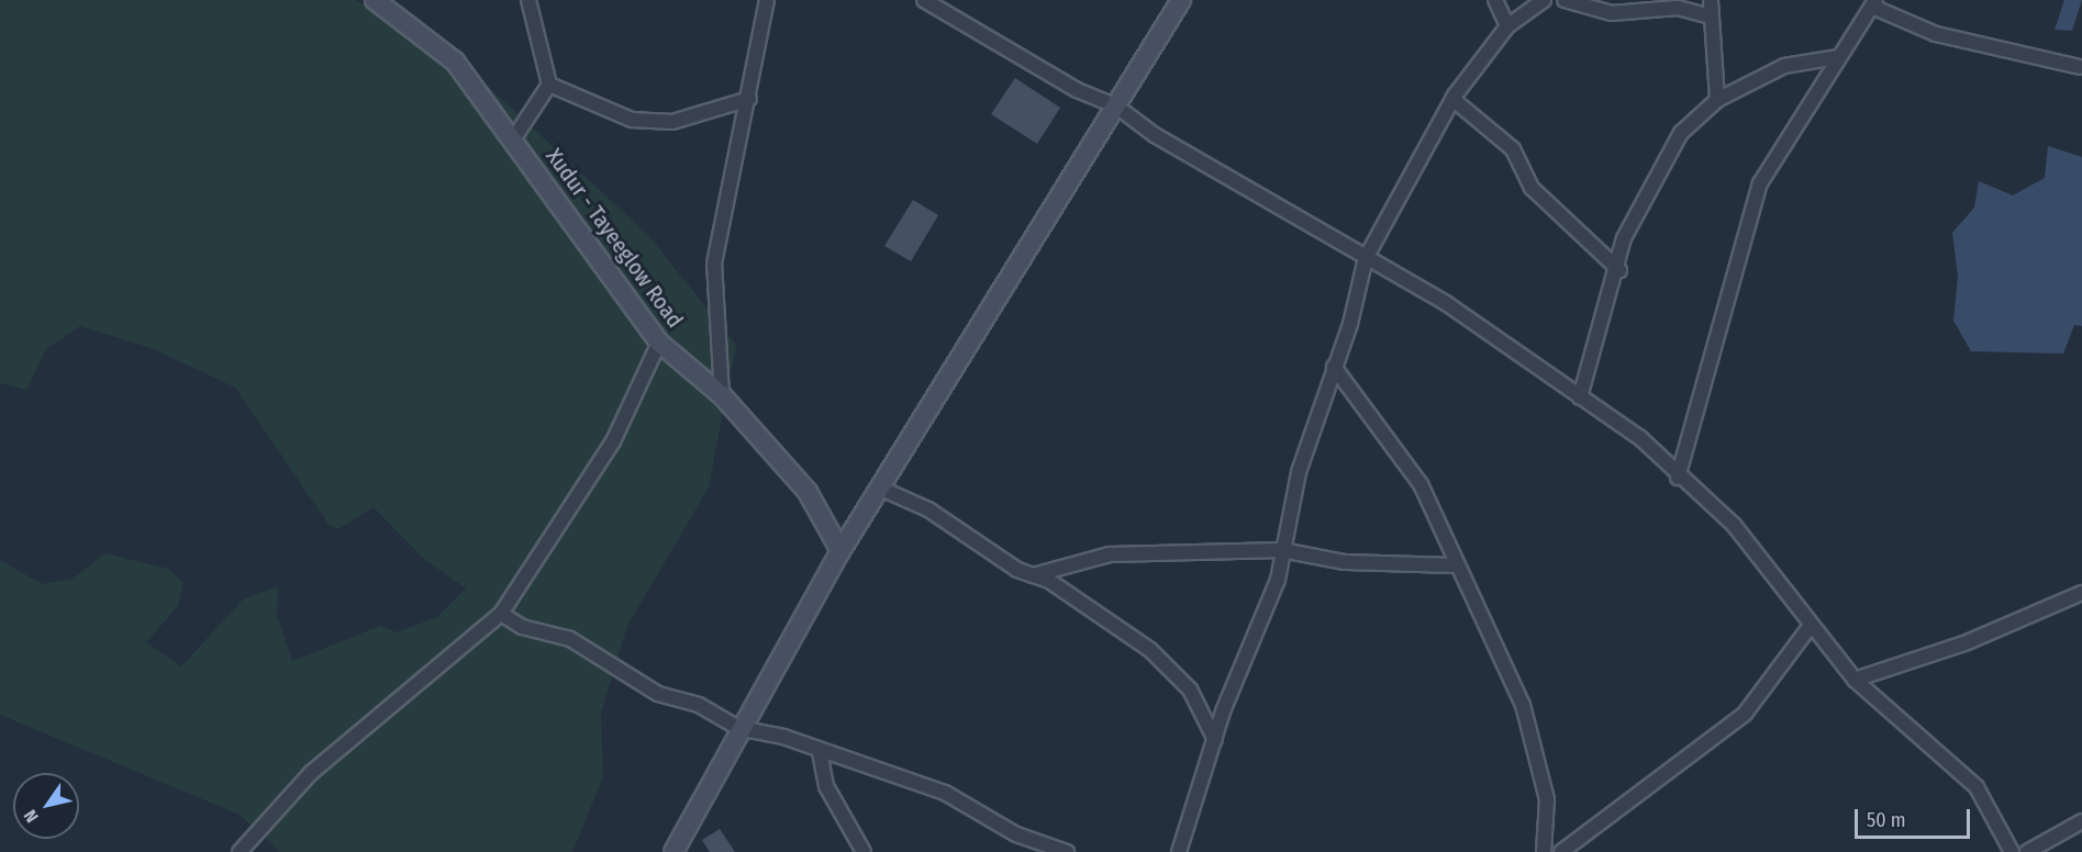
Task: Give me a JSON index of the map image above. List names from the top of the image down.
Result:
{
  "streets": {
    "main road": ["Xudur - Tayeeglow Road"]
  },
  "scale_bar": "50 m",
  "north": "bottom left"
}
